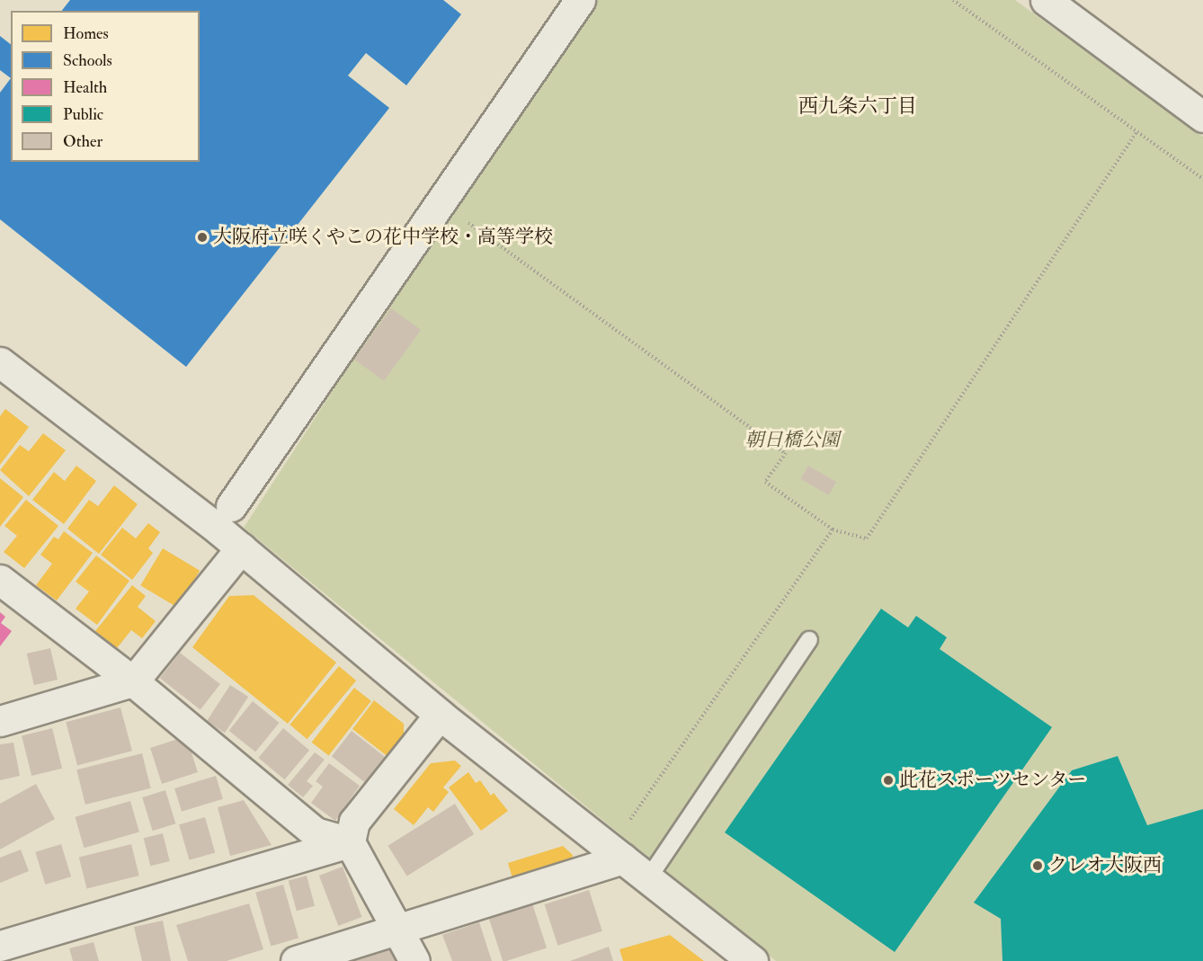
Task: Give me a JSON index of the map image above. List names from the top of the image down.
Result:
{
  "districts": ["西九条六丁目"],
  "parks": ["朝日橋公園"],
  "places": ["大阪府立咲くやこの花中学校・高等学校", "此花スポーツセンター", "クレオ大阪西"],
  "legend": [
    "Homes",
    "Schools",
    "Health",
    "Public",
    "Other"
  ]
}
